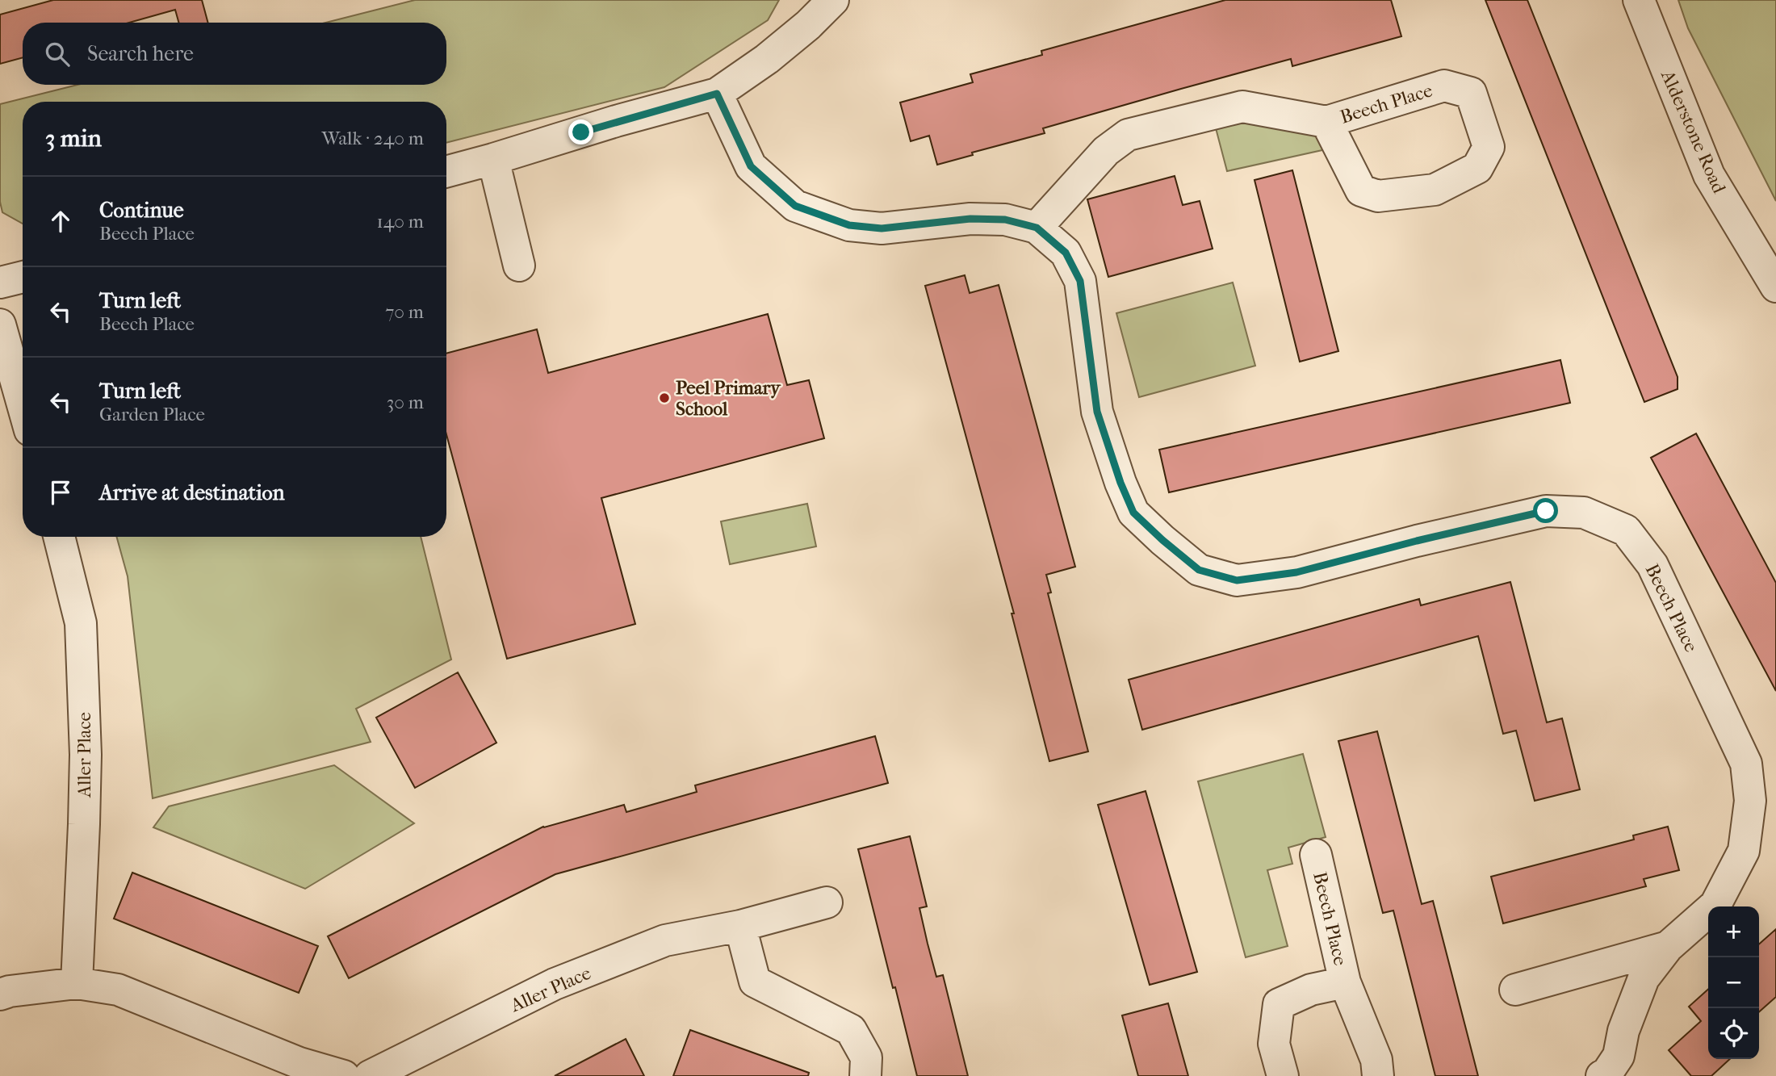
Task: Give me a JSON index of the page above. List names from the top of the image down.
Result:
{
  "streets": {
    "street": ["Beech Place", "Alderstone Road", "Aller Place"]
  },
  "places": ["Peel Primary School"],
  "page": {
    "search": "Search here",
    "heading": ["3 min", "Walk · 240 m"],
    "list": [
      ["Continue", "Beech Place", "140 m"],
      ["Turn left", "Beech Place", "70 m"],
      ["Turn left", "Garden Place", "30 m"],
      "Arrive at destination"
    ],
    "map_buttons": ["+", "−"]
  }
}
